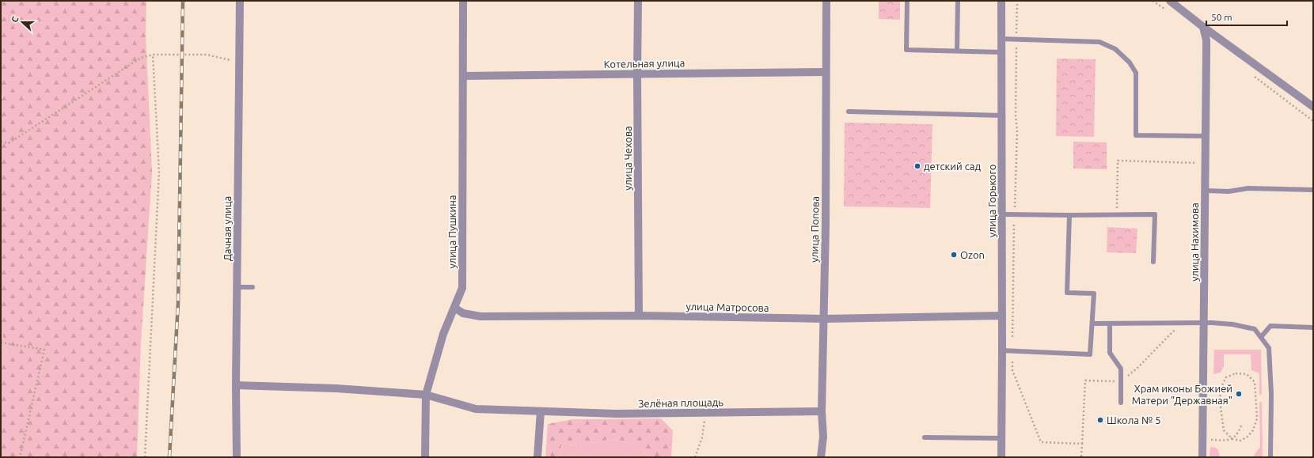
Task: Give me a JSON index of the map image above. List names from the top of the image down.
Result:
{
  "streets": {
    "street": [
      "Котельная улица",
      "улица Чехова",
      "улица Горького",
      "Дачная улица",
      "улица Попова",
      "улица Пушкина",
      "улица Нахимова",
      "улица Матросова",
      "Зелёная площадь"
    ]
  },
  "crossings": [
    ["Котельная улица", "улица Чехова"],
    ["Котельная улица", "улица Попова"],
    ["Котельная улица", "улица Пушкина"],
    ["улица Чехова", "улица Матросова"],
    ["улица Горького", "улица Матросова"],
    ["Дачная улица", "Зелёная площадь"],
    ["улица Попова", "улица Матросова"],
    ["улица Попова", "Зелёная площадь"],
    ["улица Пушкина", "улица Матросова"],
    ["улица Пушкина", "Зелёная площадь"]
  ],
  "places": [
    "детский сад",
    "Ozon",
    "Храм иконы Божией Матери \"Державная\"",
    "Школа № 5"
  ],
  "scale_bar": "50 m",
  "north": "left"
}
